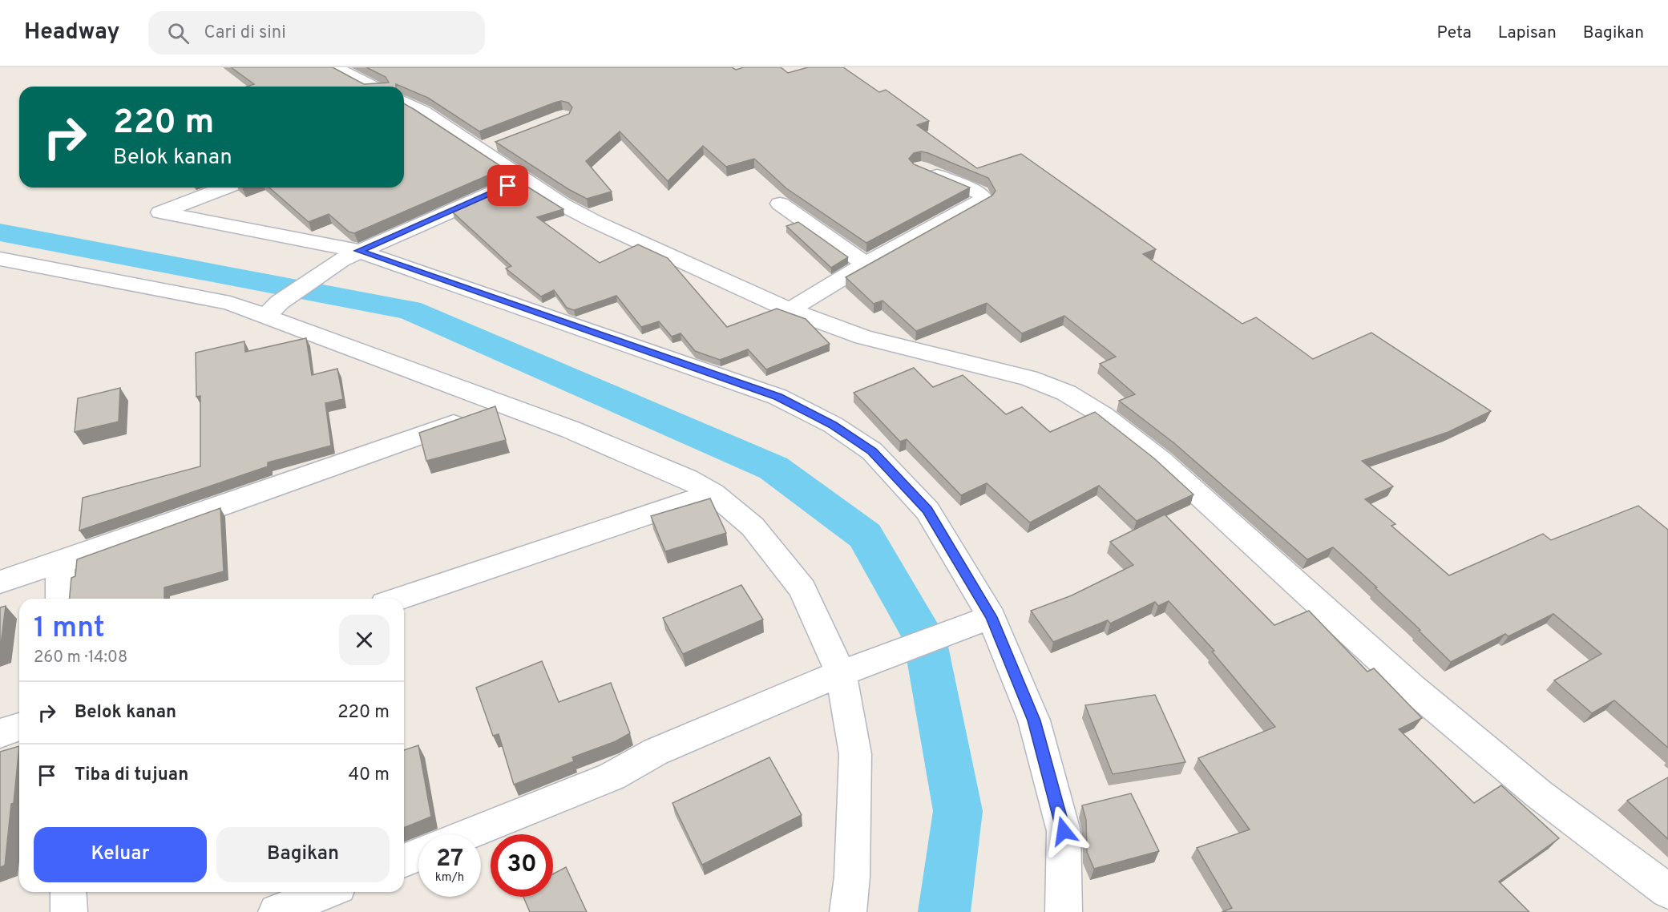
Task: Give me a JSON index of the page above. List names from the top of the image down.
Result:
{
  "page": {
    "header": "Headway",
    "search": "Cari di sini",
    "nav": ["Peta", "Lapisan", "Bagikan"],
    "turn": ["220 m", "Belok kanan"],
    "heading": ["1 mnt", "260 m · 14:08"],
    "list": [
      {
        "name": "Belok kanan",
        "value": "220 m"
      },
      {
        "name": "Tiba di tujuan",
        "value": "40 m"
      }
    ],
    "buttons": ["Keluar", "Bagikan"],
    "speed": "27 km/h",
    "limit": "30"
  }
}
